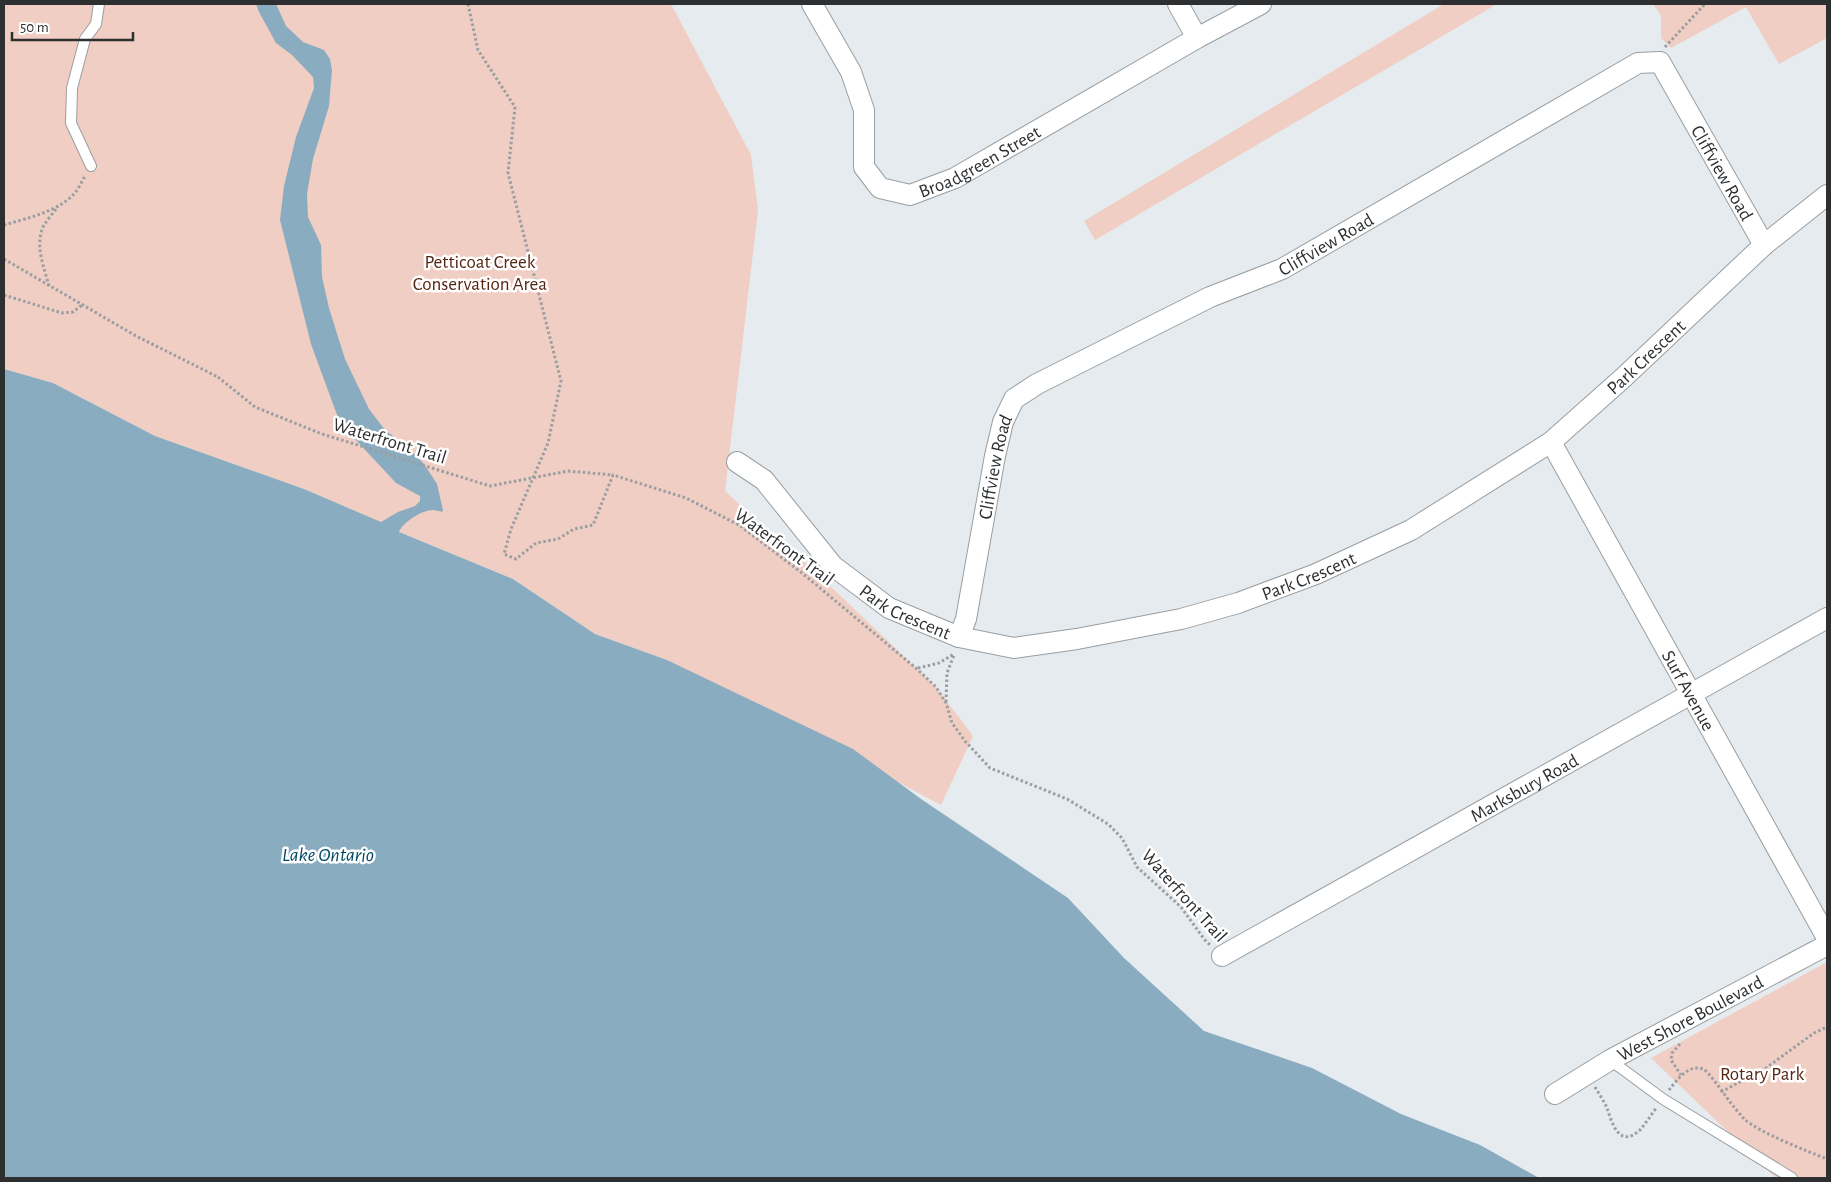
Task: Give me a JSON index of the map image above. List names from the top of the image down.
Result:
{
  "streets": {
    "street": [
      "Broadgreen Street",
      "Cliffview Road",
      "Park Crescent",
      "Surf Avenue",
      "Marksbury Road",
      "West Shore Boulevard"
    ],
    "path": ["Waterfront Trail"]
  },
  "crossings": [
    ["Cliffview Road", "Park Crescent"],
    ["Park Crescent", "Surf Avenue"],
    ["Waterfront Trail", "Marksbury Road"],
    ["Surf Avenue", "Marksbury Road"]
  ],
  "water": ["Lake Ontario"],
  "parks": ["Petticoat Creek Conservation Area", "Rotary Park"],
  "scale_bar": "50 m"
}
